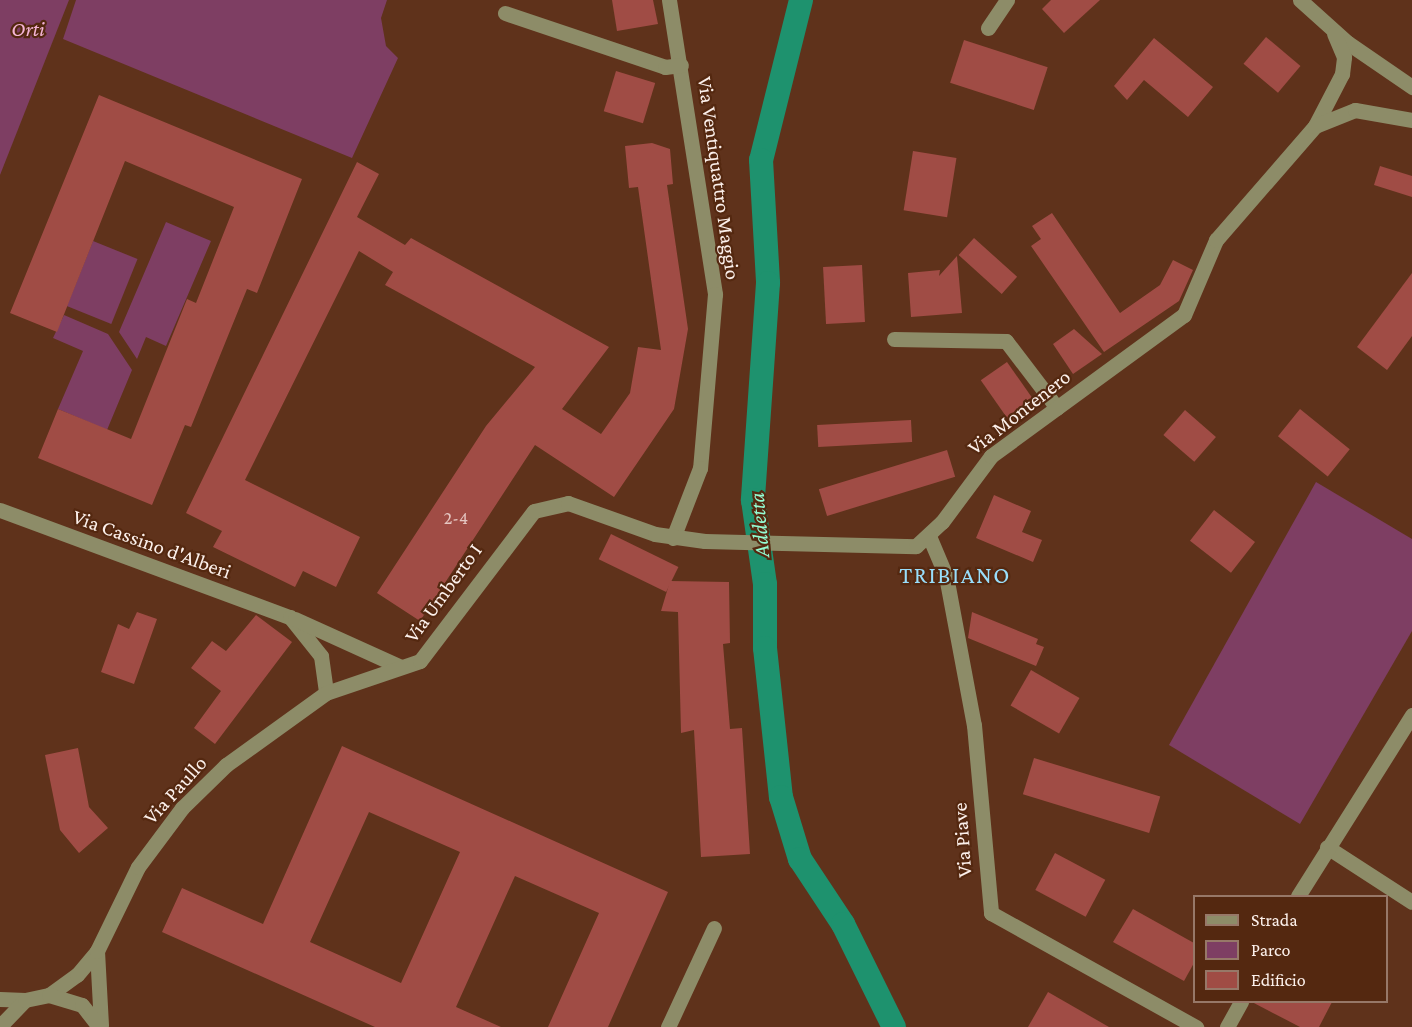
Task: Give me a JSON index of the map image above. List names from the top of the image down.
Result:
{
  "streets": {
    "street": [
      "Via Ventiquattro Maggio",
      "Via Montenero",
      "Via Cassino d'Alberi",
      "Via Umberto I",
      "Via Paullo",
      "Via Piave"
    ]
  },
  "crossings": [
    ["Via Ventiquattro Maggio", "Via Umberto I"],
    ["Via Montenero", "Via Piave"],
    ["Via Cassino d'Alberi", "Via Umberto I"],
    ["Via Umberto I", "Via Paullo"]
  ],
  "districts": ["TRIBIANO"],
  "water": ["Addetta"],
  "parks": ["Orti"],
  "house_numbers": ["2-4"],
  "legend": ["Strada", "Parco", "Edificio"]
}
